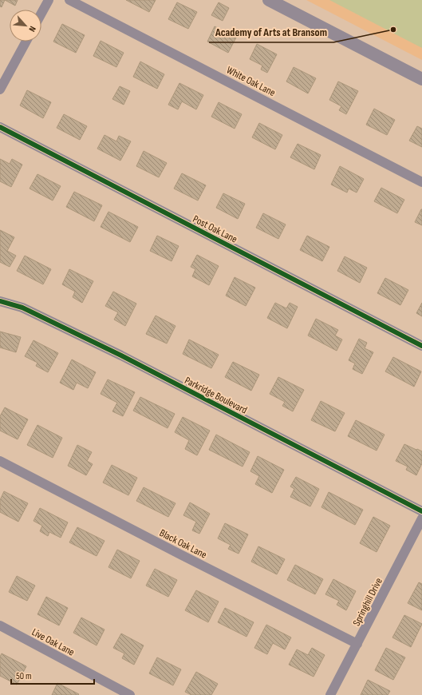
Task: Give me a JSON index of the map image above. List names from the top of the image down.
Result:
{
  "streets": {
    "street": [
      "White Oak Lane",
      "Post Oak Lane",
      "Parkridge Boulevard",
      "Black Oak Lane",
      "Springhill Drive",
      "Live Oak Lane"
    ]
  },
  "crossings": [
    ["Black Oak Lane", "Springhill Drive"]
  ],
  "places": ["Academy of Arts at Bransom"],
  "scale_bar": "50 m",
  "north": "bottom right"
}
